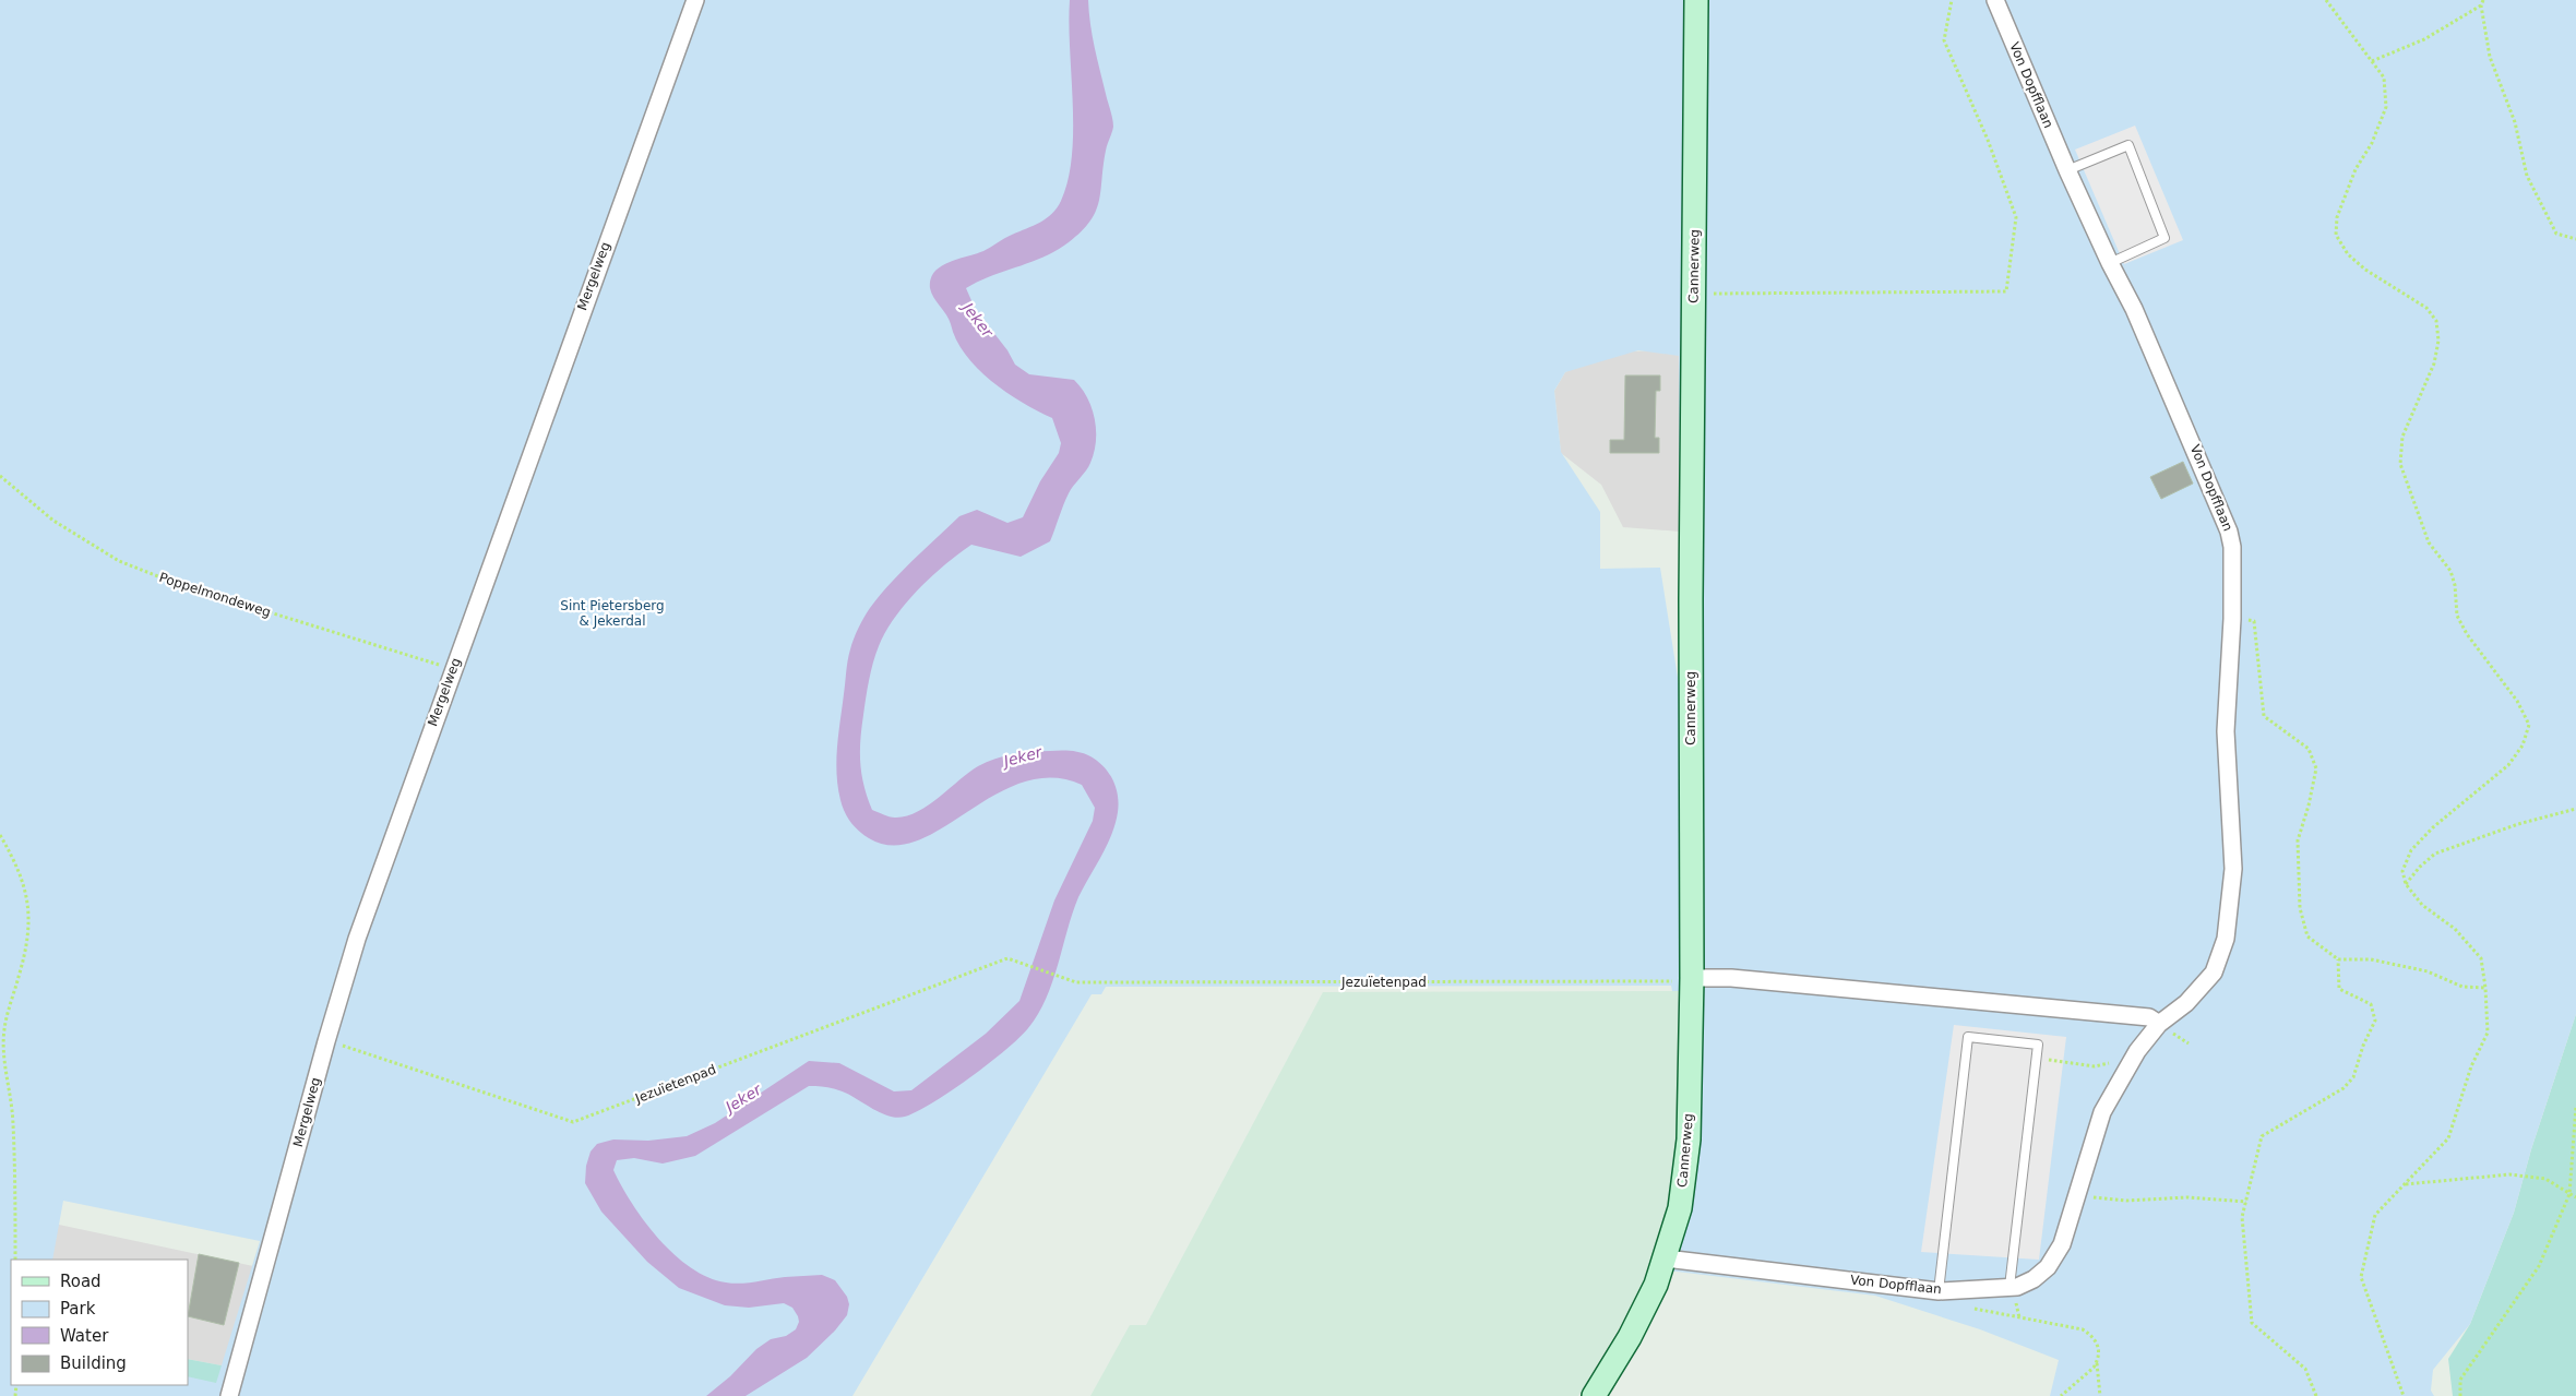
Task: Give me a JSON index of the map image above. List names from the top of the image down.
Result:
{
  "streets": {
    "main road": ["Cannerweg"],
    "street": ["Von Dopfflaan", "Mergelweg"],
    "path": ["Poppelmondeweg", "Jezuïetenpad"]
  },
  "crossings": [
    ["Von Dopfflaan", "Cannerweg"],
    ["Cannerweg", "Jezuïetenpad"],
    ["Mergelweg", "Poppelmondeweg"],
    ["Mergelweg", "Jezuïetenpad"]
  ],
  "water": ["Jeker"],
  "parks": ["Sint Pietersberg & Jekerdal"],
  "legend": [
    "Road",
    "Park",
    "Water",
    "Building"
  ]
}
